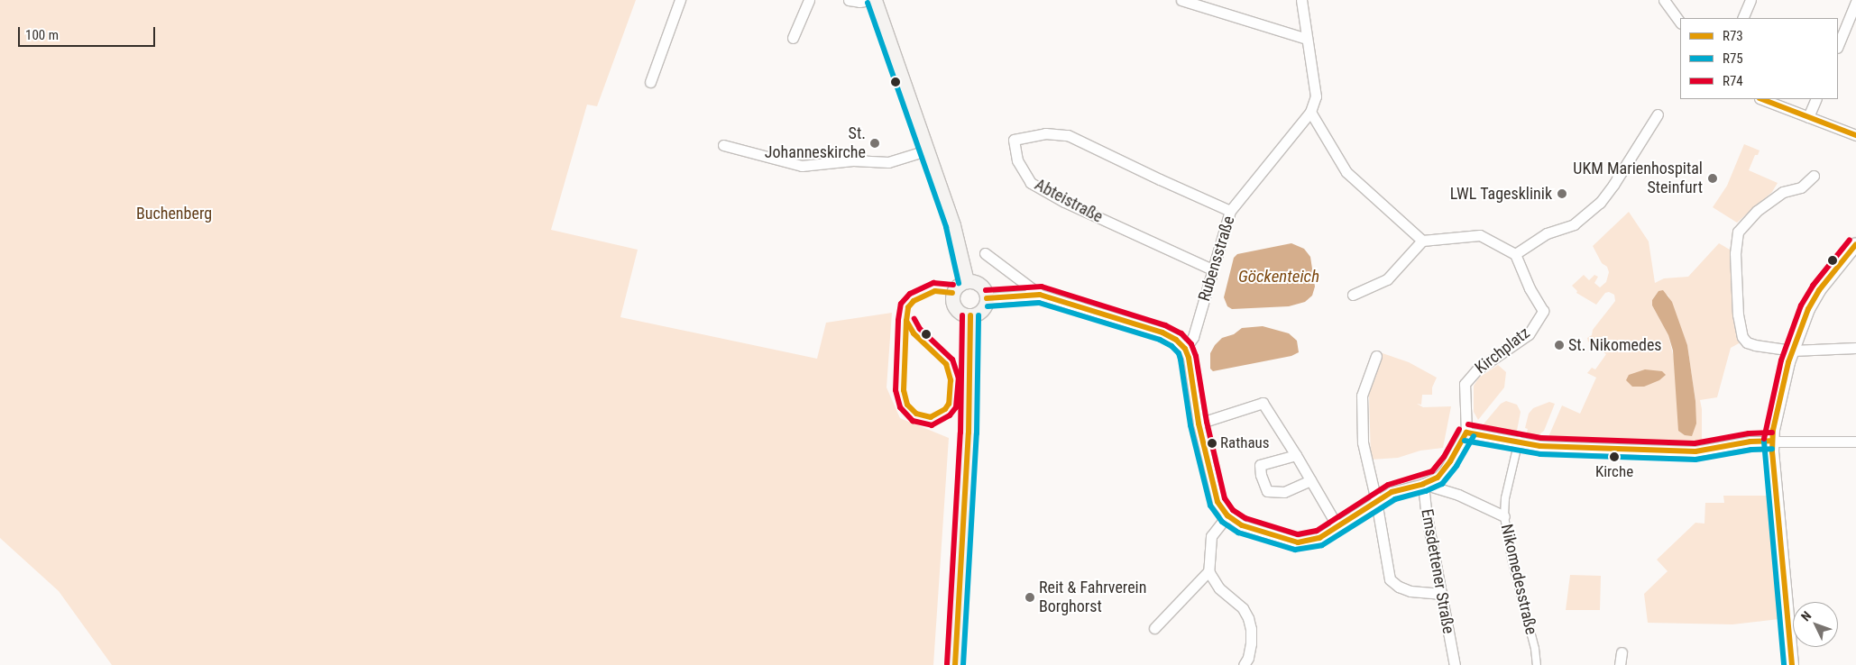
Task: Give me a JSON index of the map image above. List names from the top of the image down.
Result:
{
  "streets": {
    "street": [
      "Abteistraße",
      "Rubensstraße",
      "Kirchplatz",
      "Emsdettener Straße",
      "Nikomedesstraße"
    ]
  },
  "crossings": [
    ["Abteistraße", "Rubensstraße"]
  ],
  "water": ["Göckenteich"],
  "parks": ["Buchenberg"],
  "places": [
    "St. Johanneskirche",
    "UKM Marienhospital Steinfurt",
    "LWL Tagesklinik",
    "St. Nikomedes",
    "Rathaus",
    "Kirche",
    "Reit & Fahrverein Borghorst"
  ],
  "lines": ["transit line R75", "transit line R73", "transit line R74"],
  "legend": ["R73", "R75", "R74"],
  "scale_bar": "100 m",
  "north": "top left"
}
